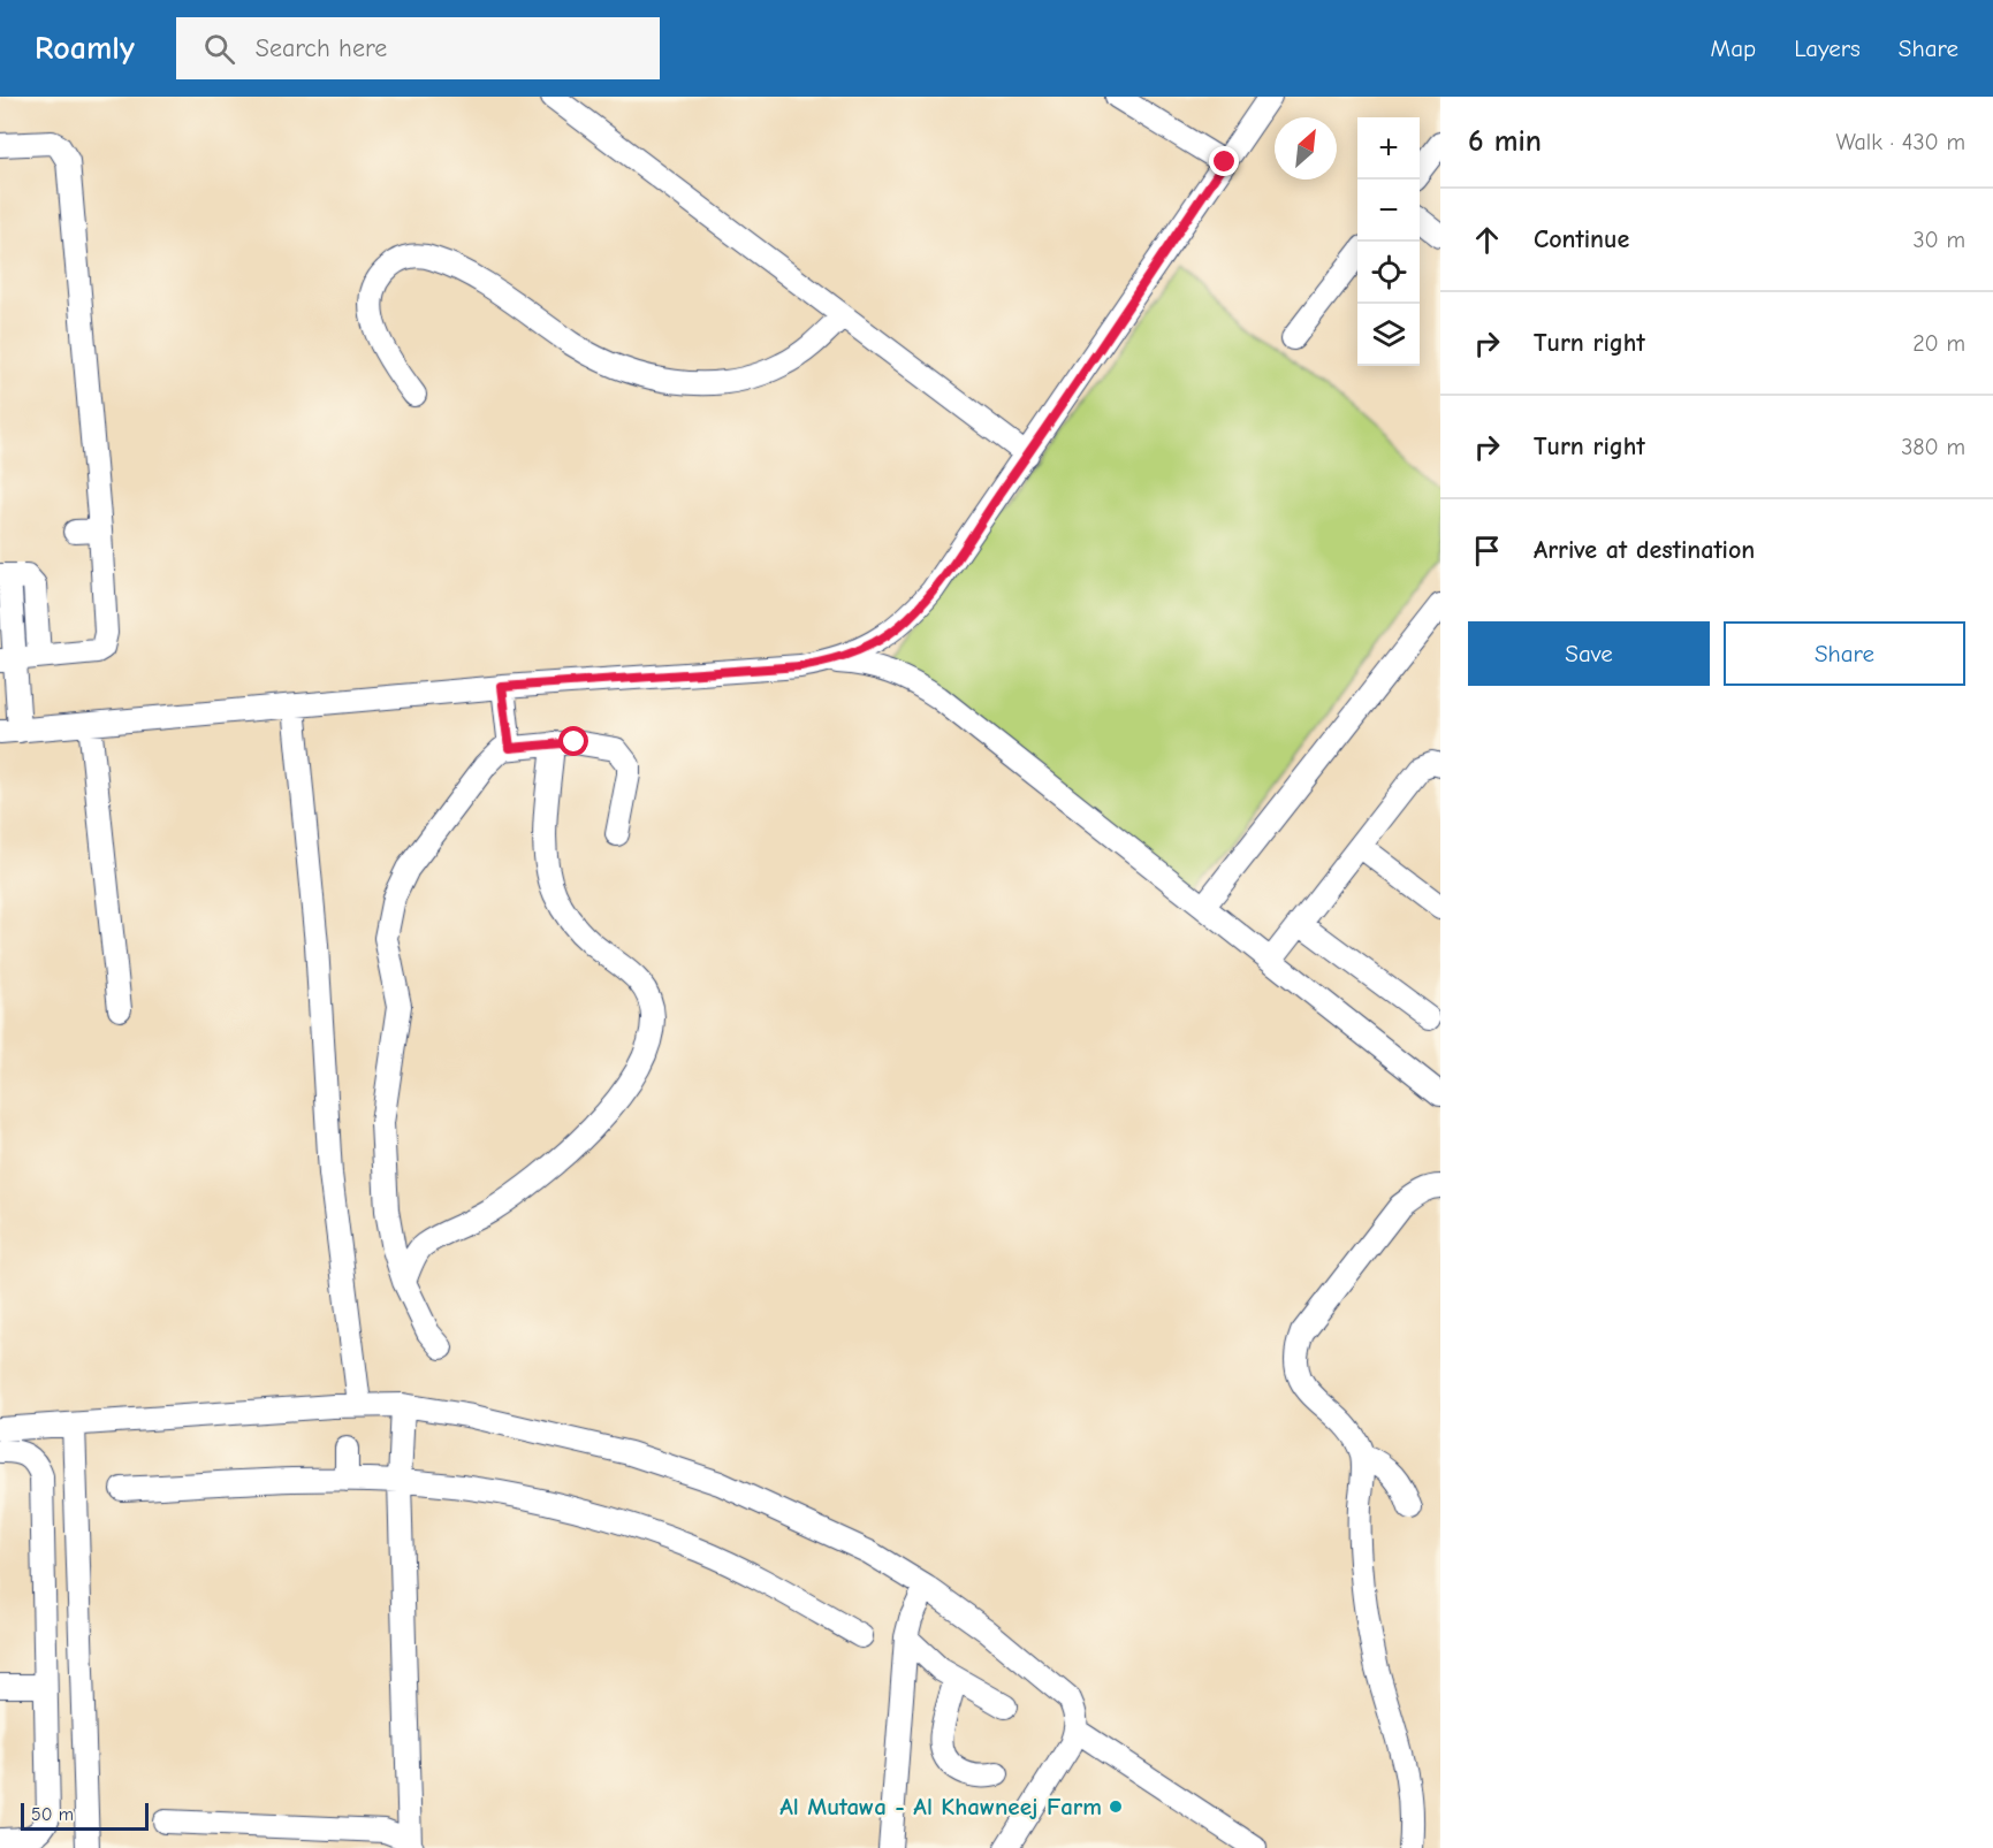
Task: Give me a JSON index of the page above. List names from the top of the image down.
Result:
{
  "places": ["Al Mutawa - Al Khawneej Farm"],
  "scale_bar": "50 m",
  "north": "top right",
  "page": {
    "header": "Roamly",
    "search": "Search here",
    "nav": ["Map", "Layers", "Share"],
    "heading": ["6 min", "Walk · 430 m"],
    "map_buttons": ["+", "−"],
    "list": [
      ["Continue", "30 m"],
      ["Turn right", "20 m"],
      ["Turn right", "380 m"],
      "Arrive at destination"
    ],
    "buttons": ["Save", "Share"],
    "scale": "50 m"
  }
}
